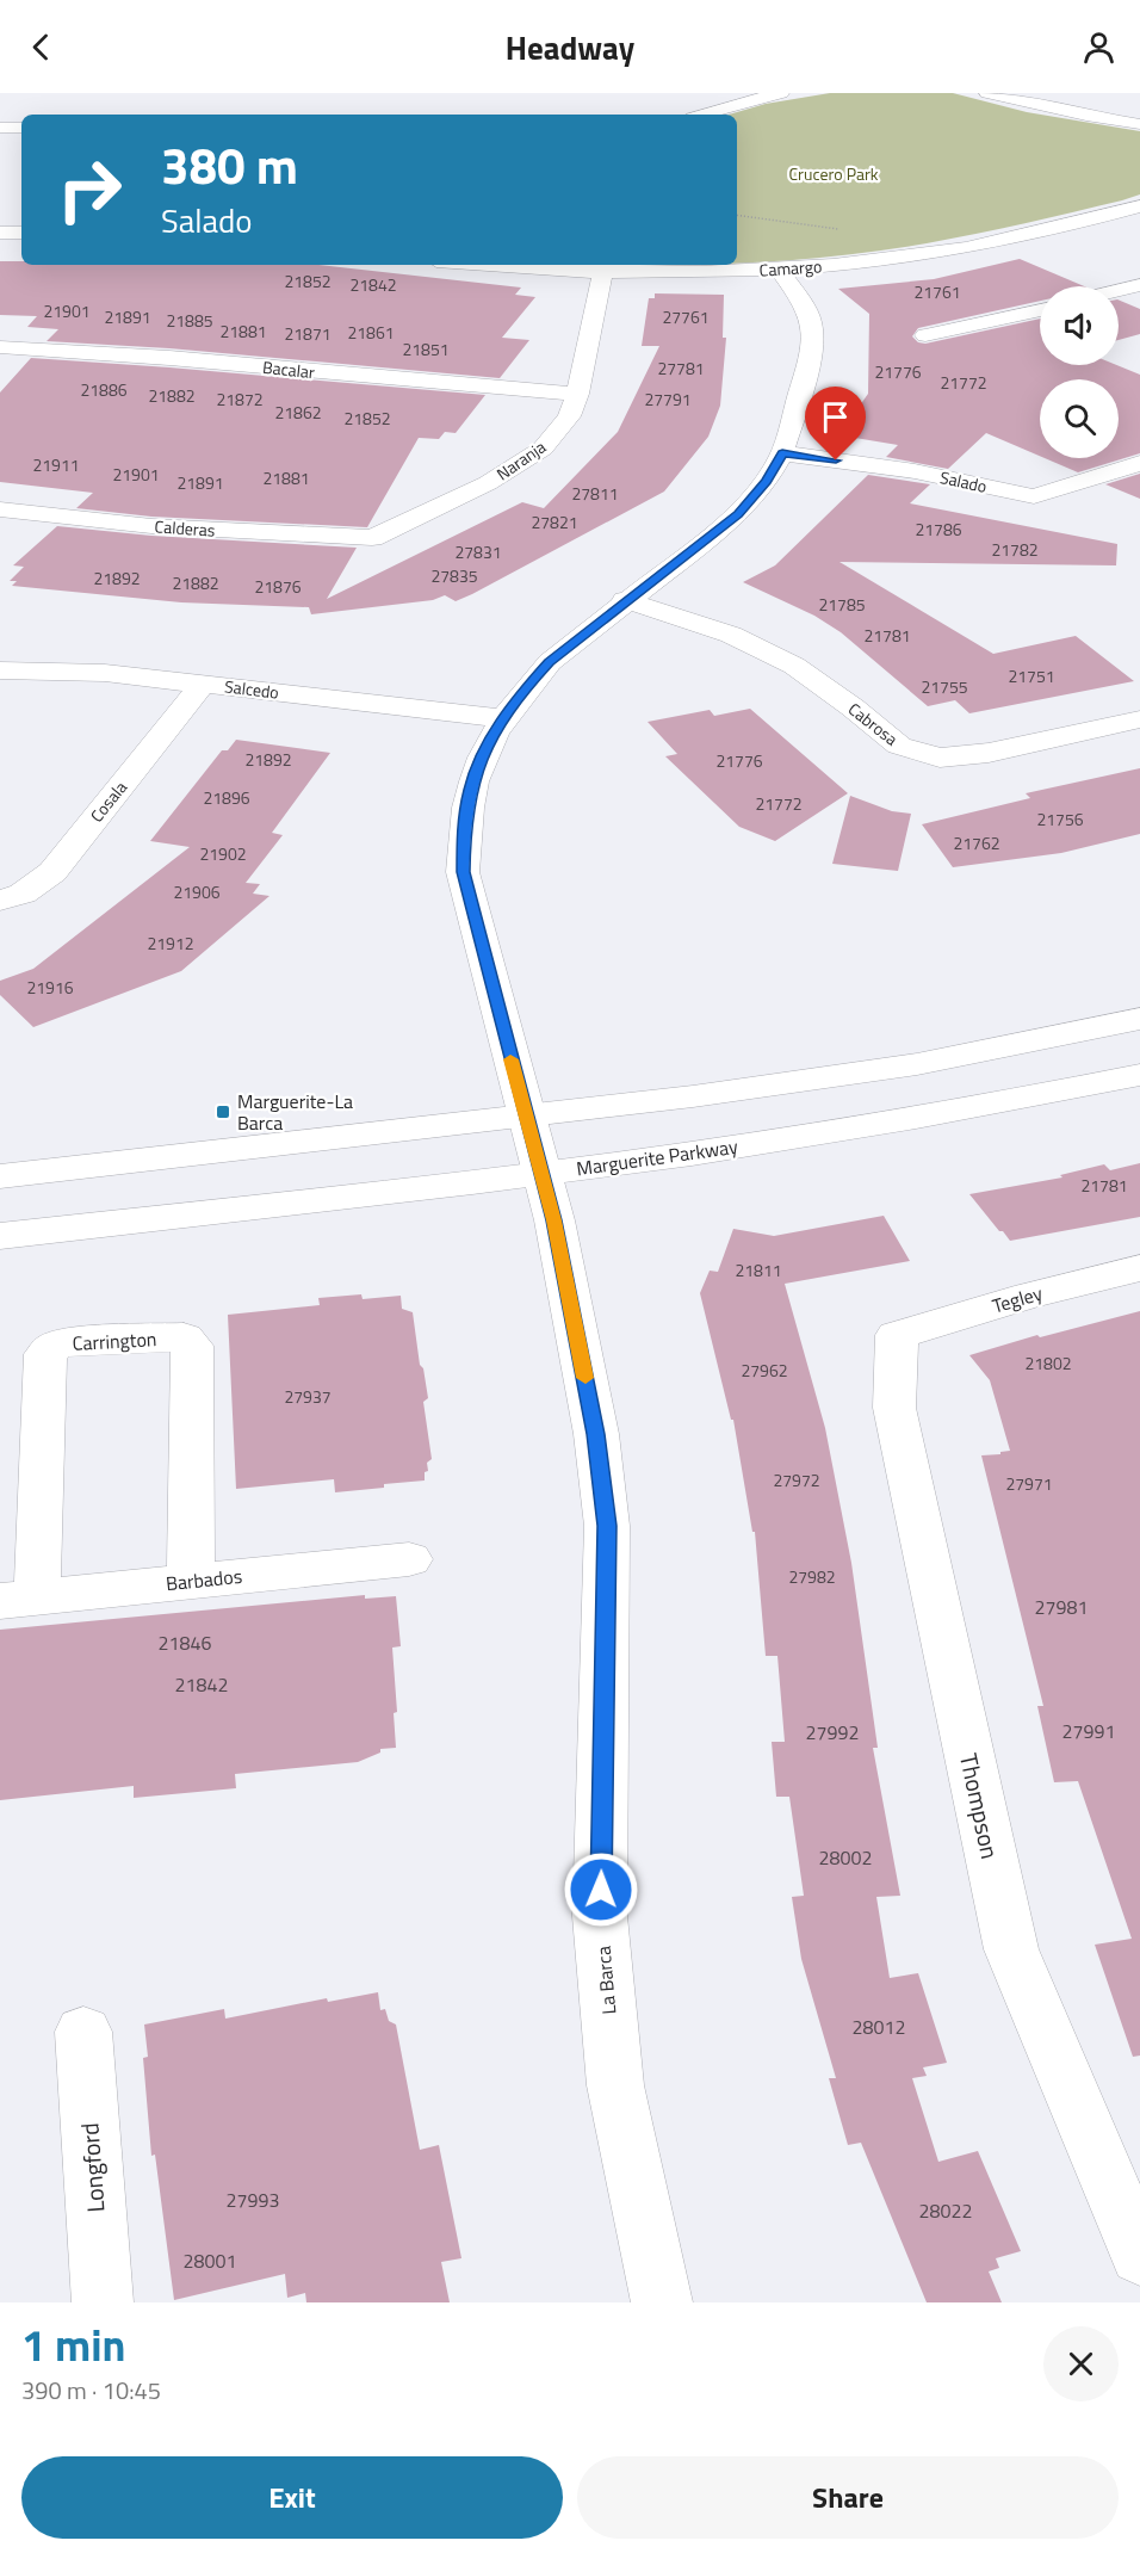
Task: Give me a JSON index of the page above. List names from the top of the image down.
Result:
{
  "streets": {
    "street": [
      "Camargo",
      "Bacalar",
      "Naranja",
      "Salado",
      "Calderas",
      "Salcedo",
      "Cabrosa",
      "Cosala",
      "Marguerite Parkway",
      "Tegley",
      "Carrington",
      "Barbados",
      "Thompson",
      "La Barca",
      "Longford"
    ]
  },
  "crossings": [
    ["Camargo", "Naranja"],
    ["Camargo", "La Barca"],
    ["Bacalar", "Naranja"],
    ["Naranja", "Calderas"],
    ["Salado", "La Barca"],
    ["Salcedo", "Cosala"],
    ["Salcedo", "La Barca"],
    ["Cabrosa", "La Barca"],
    ["Marguerite Parkway", "La Barca"],
    ["Tegley", "Thompson"],
    ["Carrington", "Barbados"]
  ],
  "parks": ["Crucero Park"],
  "places": {
    "transit": ["Marguerite-La Barca"]
  },
  "house_numbers": [
    "21852",
    "21842",
    "21761",
    "21901",
    "21891",
    "27761",
    "21885",
    "21881",
    "21861",
    "21871",
    "21851",
    "27781",
    "21776",
    "21772",
    "21886",
    "21882",
    "21872",
    "27791",
    "21862",
    "21852",
    "21911",
    "21901",
    "21881",
    "21891",
    "27811",
    "27821",
    "21786",
    "21782",
    "27831",
    "27835",
    "21892",
    "21882",
    "21876",
    "21785",
    "21781",
    "21751",
    "21755",
    "21892",
    "21776",
    "21896",
    "21772",
    "21756",
    "21762",
    "21902",
    "21906",
    "21912",
    "21916",
    "21781",
    "21811",
    "21802",
    "27962",
    "27937",
    "27972",
    "27971",
    "27982",
    "27981",
    "21846",
    "21842",
    "27991",
    "27992",
    "28002",
    "28012",
    "27993",
    "28022",
    "28001"
  ],
  "page": {
    "header": "Headway",
    "turn": ["380 m", "Salado"],
    "heading": ["1 min", "390 m · 10:45"],
    "buttons": ["Exit", "Share"]
  }
}
